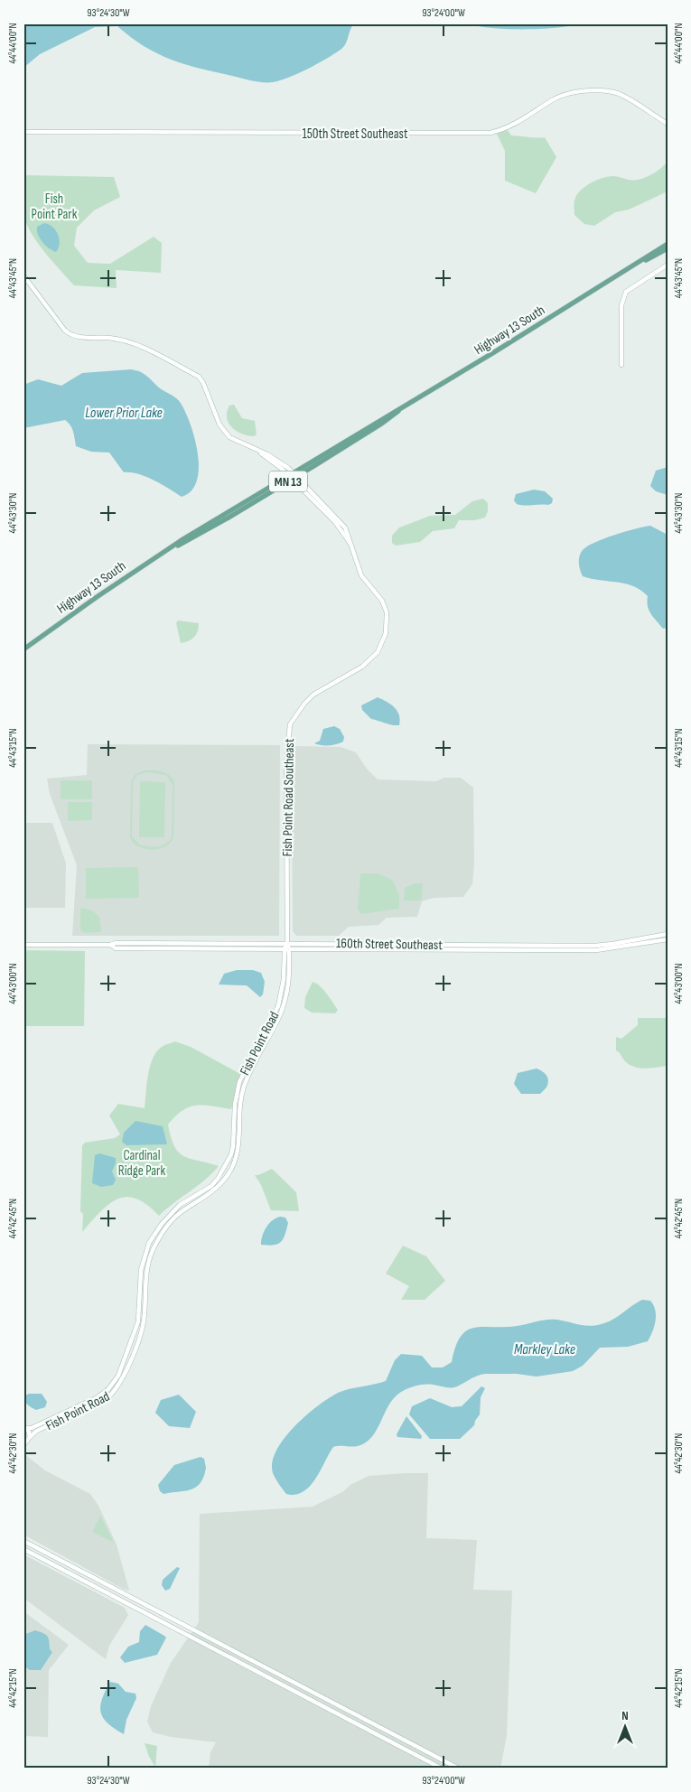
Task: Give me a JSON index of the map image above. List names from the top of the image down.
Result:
{
  "streets": {
    "main road": ["Highway 13 South", "MN 13"],
    "street": [
      "150th Street Southeast",
      "Fish Point Road Southeast",
      "160th Street Southeast",
      "Fish Point Road"
    ]
  },
  "crossings": [
    ["Highway 13 South", "Fish Point Road Southeast"],
    ["Fish Point Road Southeast", "160th Street Southeast"],
    ["Fish Point Road Southeast", "Fish Point Road"],
    ["160th Street Southeast", "Fish Point Road"]
  ],
  "water": ["Lower Prior Lake", "Markley Lake"],
  "parks": ["Fish Point Park", "Cardinal Ridge Park"],
  "north": "top",
  "coordinates": [
    "93°24'30\"W",
    "93°24'00\"W",
    "44°44'00\"N",
    "44°43'45\"N",
    "44°43'30\"N",
    "44°43'15\"N",
    "44°43'00\"N",
    "44°42'45\"N",
    "44°42'30\"N",
    "44°42'15\"N"
  ]
}
